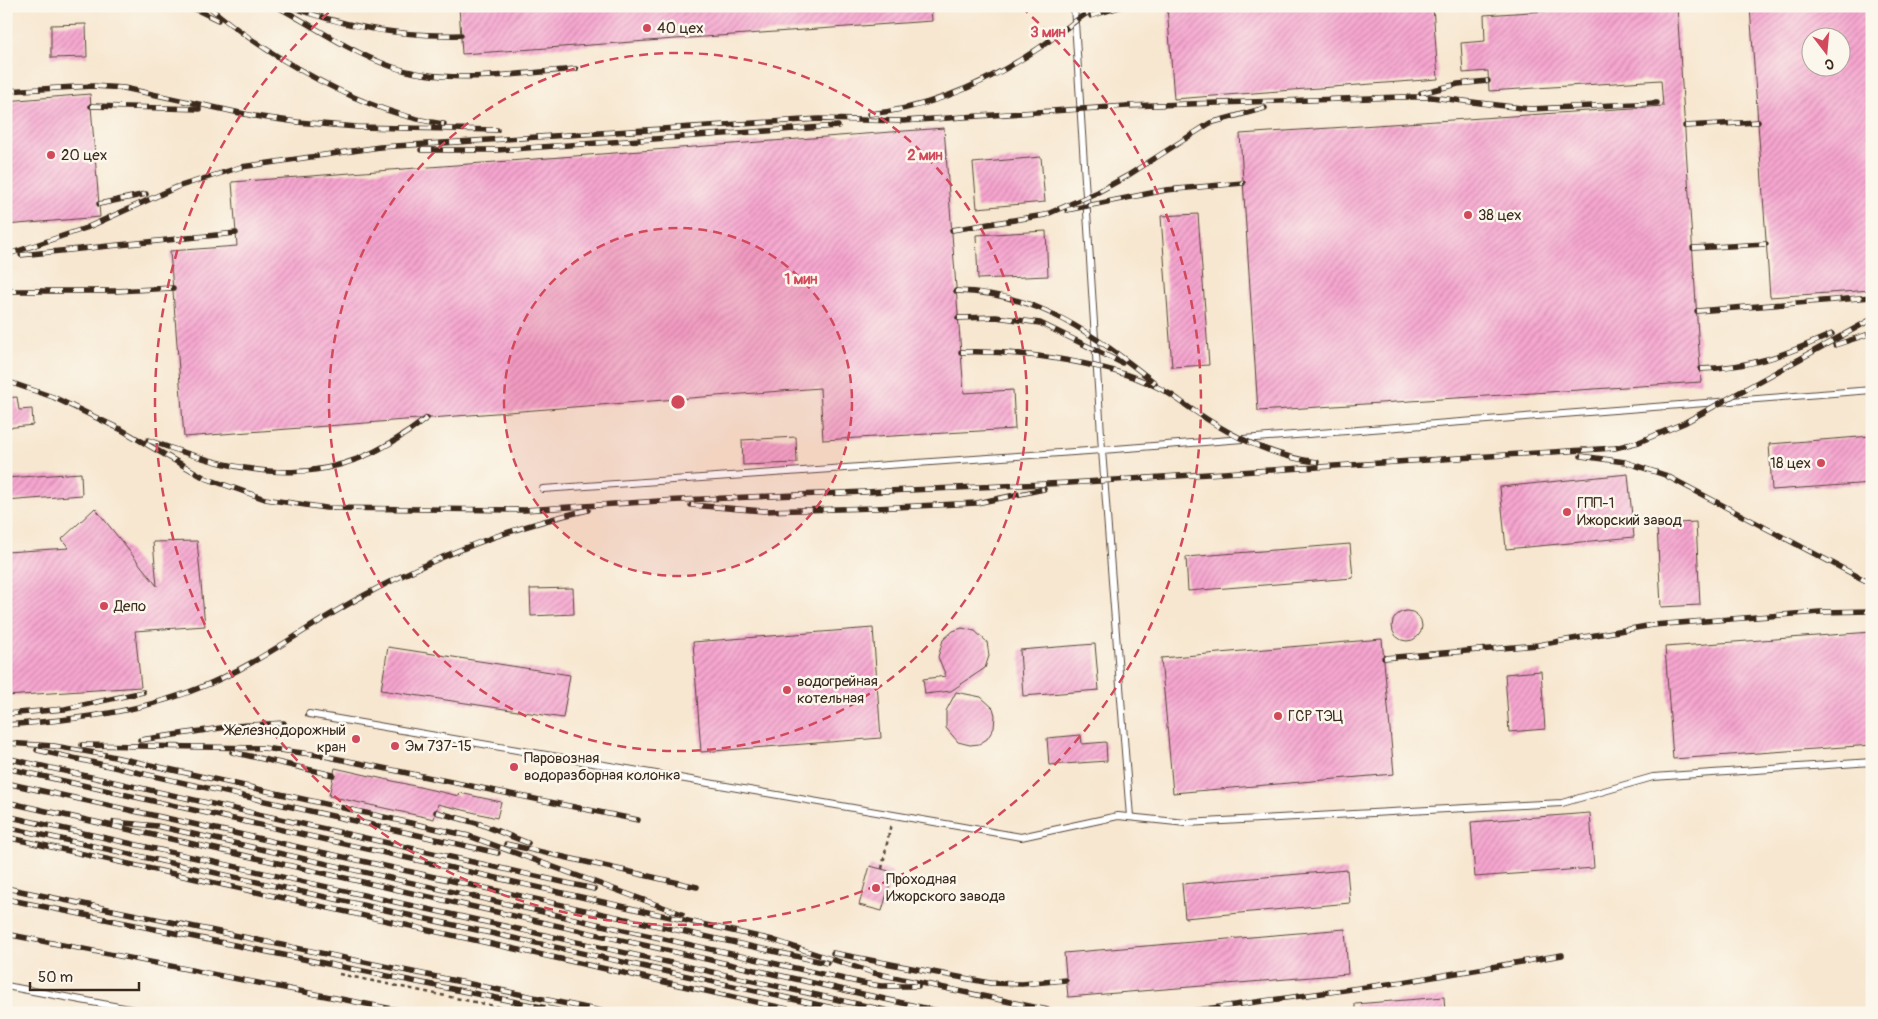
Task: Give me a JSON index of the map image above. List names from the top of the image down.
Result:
{
  "places": [
    "40 цех",
    "20 цех",
    "38 цех",
    "18 цех",
    "ГПП-1 Ижорский завод",
    "Депо",
    "водогрейная котельная",
    "ГСР ТЭЦ",
    "Железнодорожный кран",
    "Эм 737-15",
    "Паровозная водоразборная колонка",
    "Проходная Ижорского завода"
  ],
  "scale_bar": "50 m",
  "north": "bottom",
  "rings": ["3 мин", "2 мин", "1 мин"]
}
